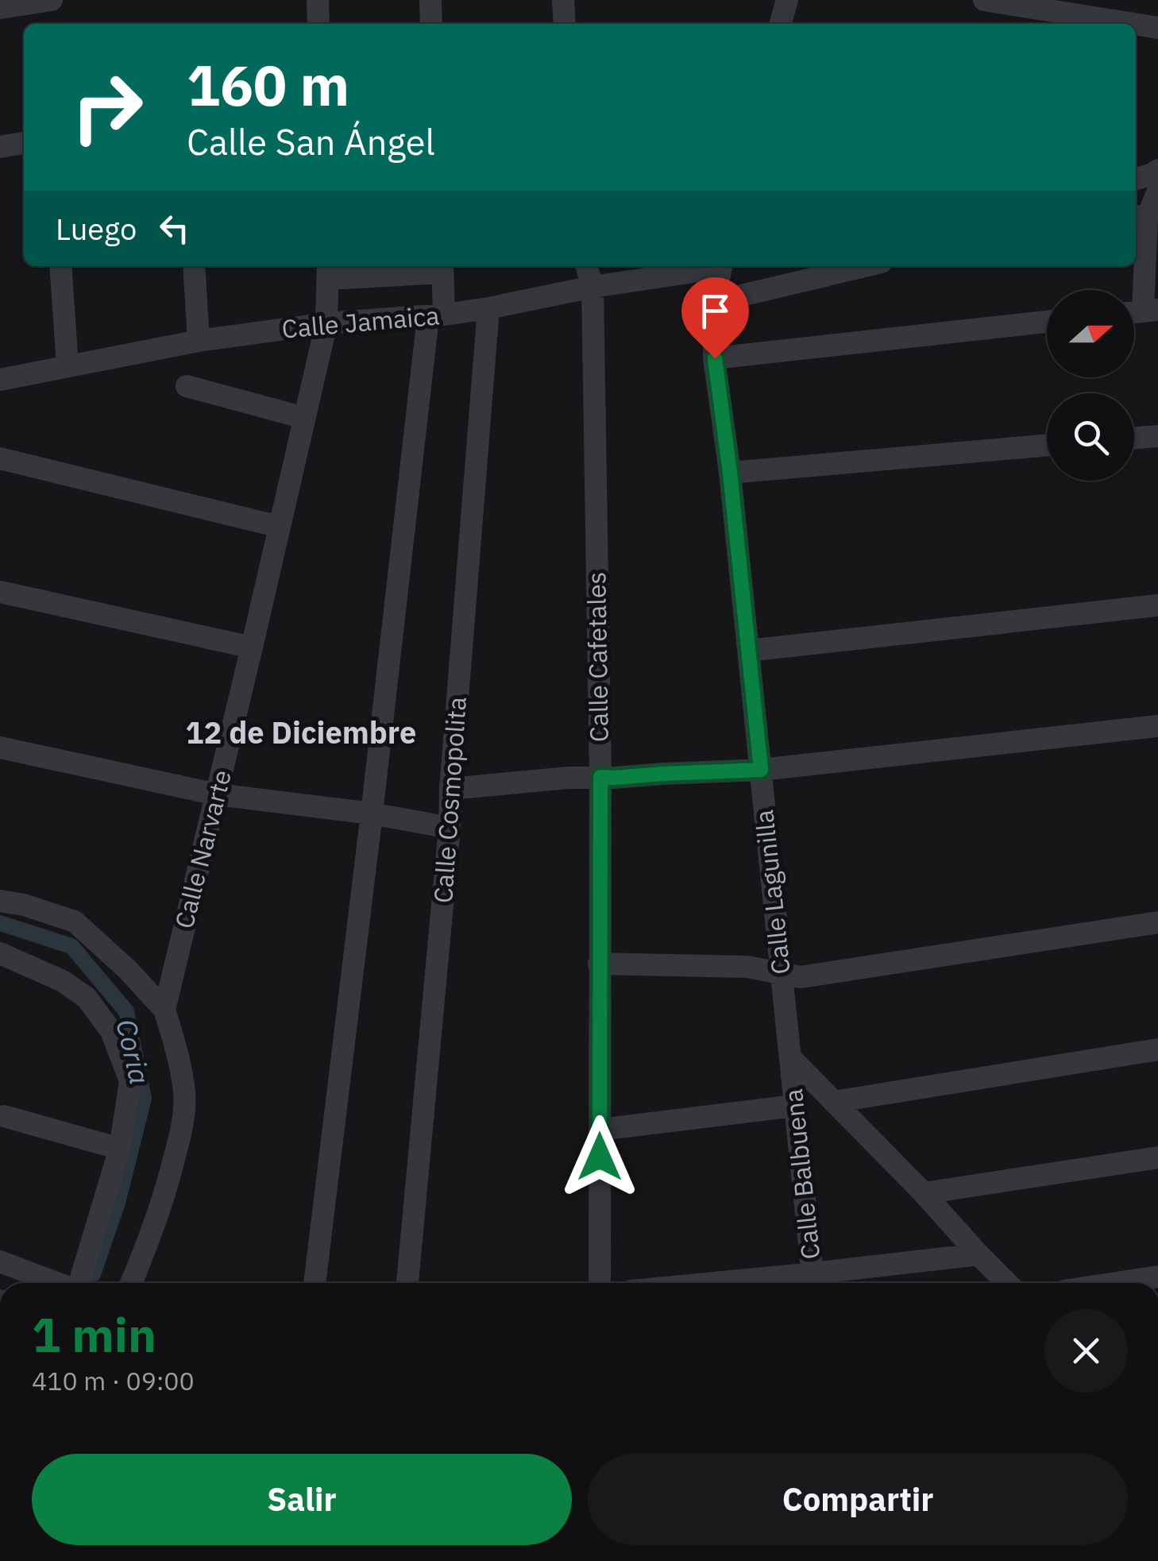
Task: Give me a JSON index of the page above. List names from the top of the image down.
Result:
{
  "streets": {
    "street": [
      "Calle Jamaica",
      "Calle Cafetales",
      "Calle Cosmopolita",
      "Calle Narvarte",
      "Calle Lagunilla",
      "Calle Balbuena"
    ]
  },
  "crossings": [
    ["Calle Jamaica", "Calle Cafetales"],
    ["Calle Jamaica", "Calle Cosmopolita"],
    ["Calle Jamaica", "Calle Narvarte"],
    ["Calle Lagunilla", "Calle Balbuena"]
  ],
  "districts": ["12 de Diciembre"],
  "water": ["Coria"],
  "north": "right",
  "page": {
    "turn": ["160 m", "Calle San Ángel"],
    "then": "Luego",
    "heading": ["1 min", "410 m · 09:00"],
    "buttons": ["Salir", "Compartir"]
  }
}
